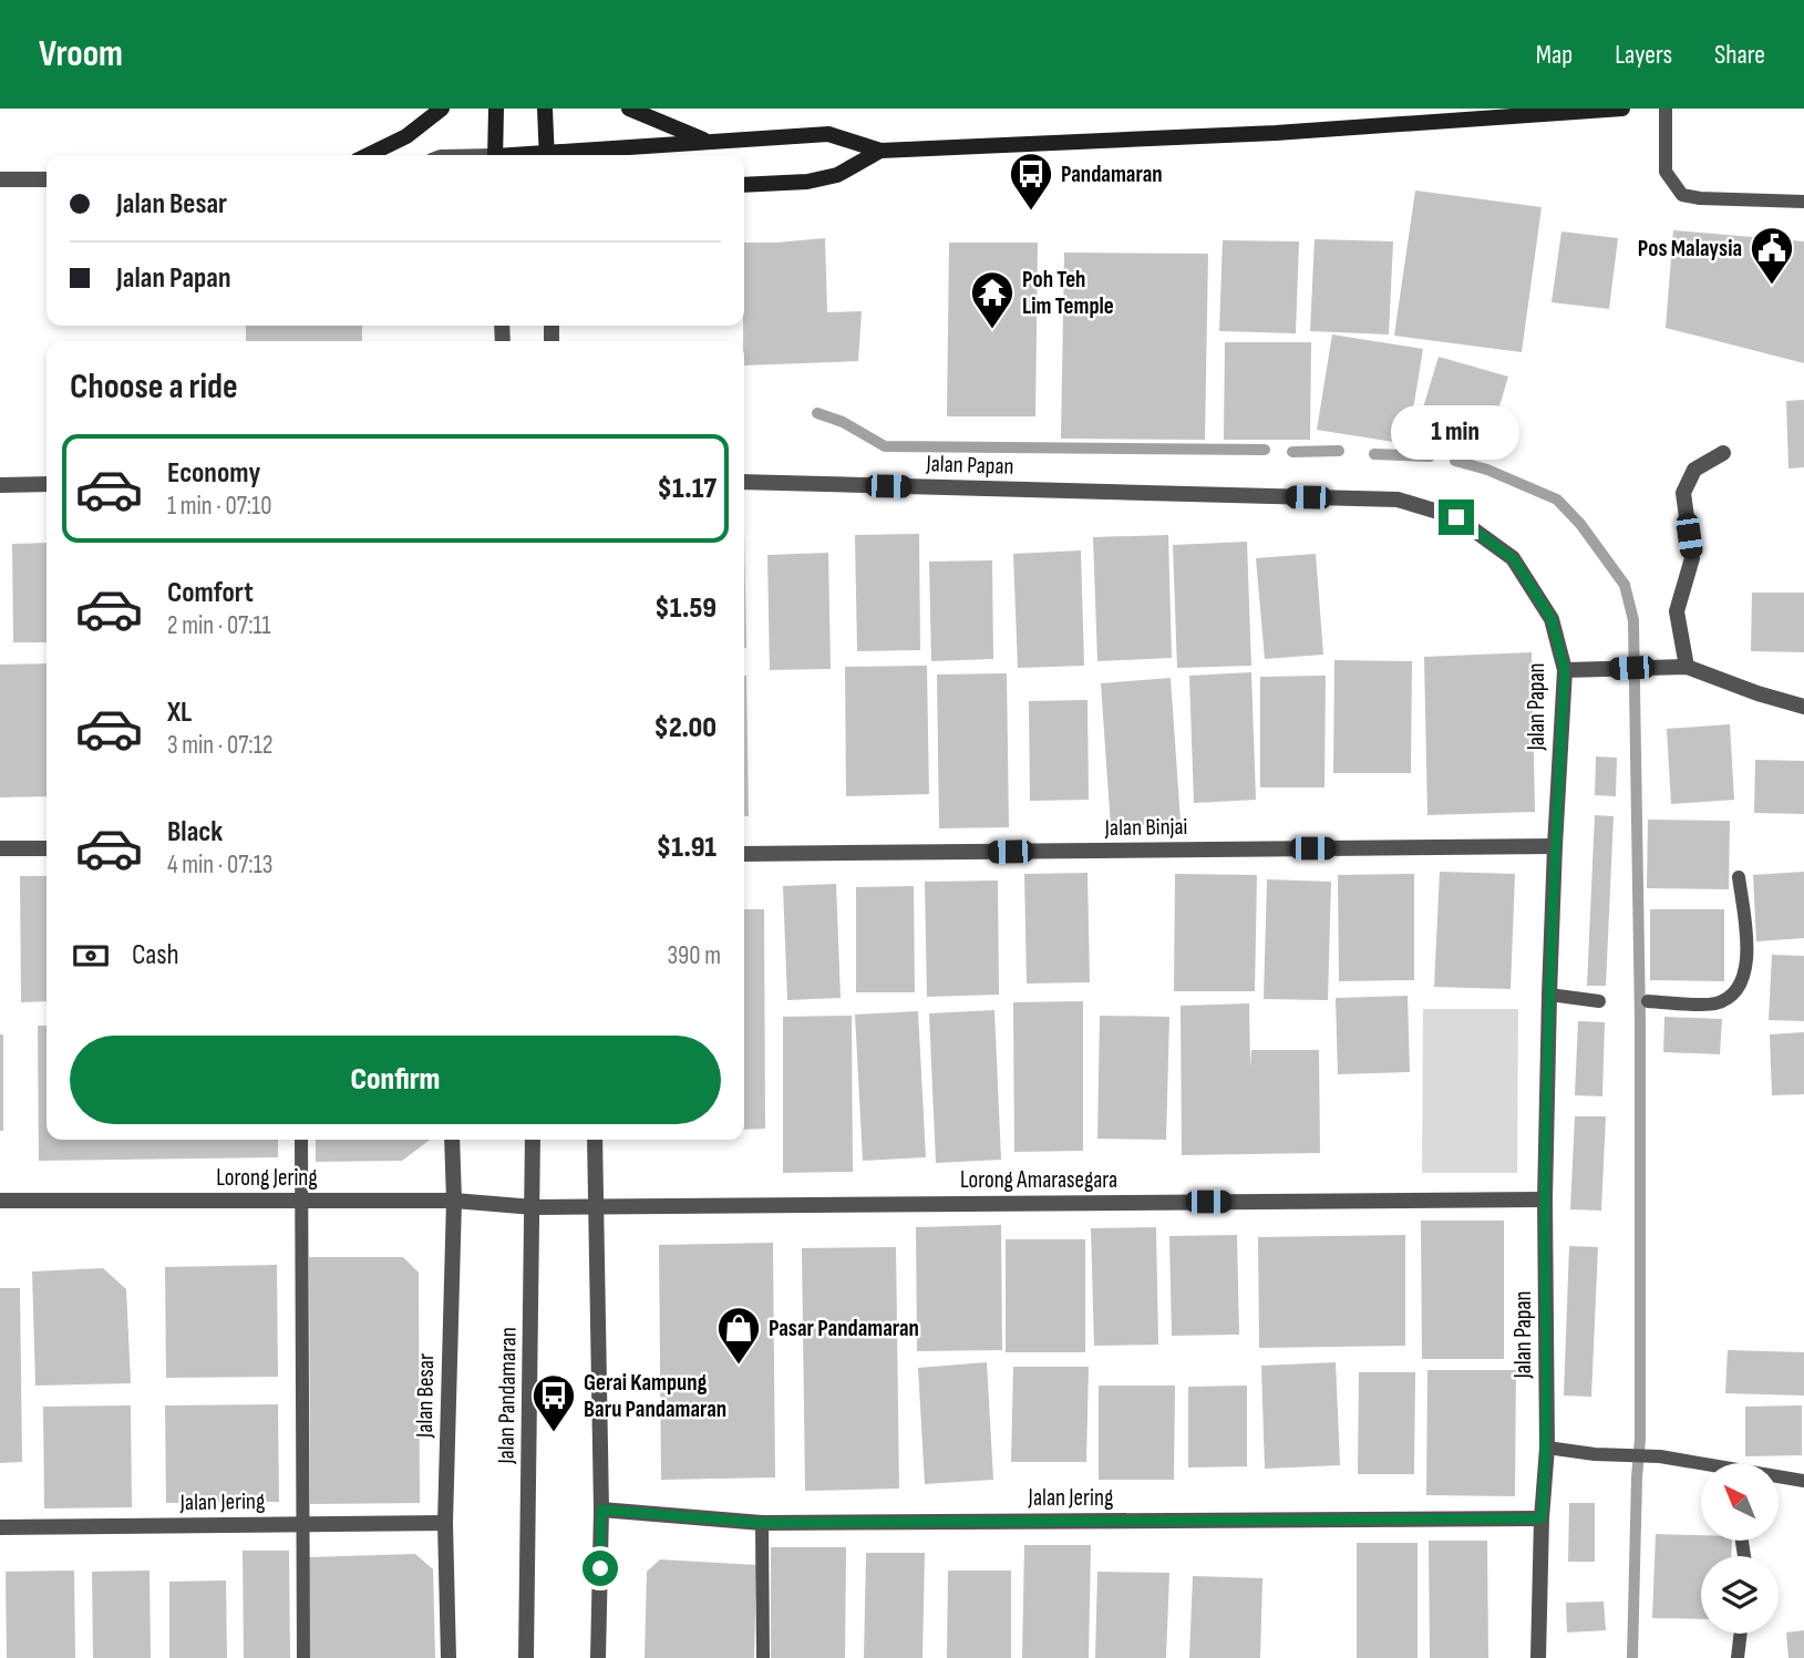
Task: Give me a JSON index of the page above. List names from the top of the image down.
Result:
{
  "streets": {
    "street": [
      "Jalan Papan",
      "Jalan Binjai",
      "Lorong Jering",
      "Lorong Amarasegara",
      "Jalan Besar",
      "Jalan Pandamaran",
      "Jalan Jering"
    ]
  },
  "crossings": [
    ["Jalan Papan", "Jalan Binjai"],
    ["Jalan Papan", "Lorong Amarasegara"],
    ["Jalan Papan", "Jalan Jering"],
    ["Lorong Jering", "Lorong Amarasegara"],
    ["Lorong Jering", "Jalan Besar"],
    ["Lorong Jering", "Jalan Pandamaran"],
    ["Lorong Amarasegara", "Jalan Pandamaran"],
    ["Jalan Besar", "Jalan Jering"]
  ],
  "places": {
    "bus stop": ["Pandamaran", "Gerai Kampung Baru Pandamaran"],
    "public building": ["Pos Malaysia"],
    "temple": ["Poh Teh Lim Temple"],
    "shop": ["Pasar Pandamaran"]
  },
  "north": "top left",
  "page": {
    "header": "Vroom",
    "nav": ["Map", "Layers", "Share"],
    "banner": ["Jalan Besar", "Jalan Papan"],
    "heading": "Choose a ride",
    "bubble": "1 min",
    "list": [
      {
        "name": "Economy",
        "note": "1 min · 07:10",
        "value": "$1.17"
      },
      {
        "name": "Comfort",
        "note": "2 min · 07:11",
        "value": "$1.59"
      },
      {
        "name": "XL",
        "note": "3 min · 07:12",
        "value": "$2.00"
      },
      {
        "name": "Black",
        "note": "4 min · 07:13",
        "value": "$1.91"
      }
    ],
    "pay": ["Cash", "390 m"],
    "buttons": "Confirm"
  }
}
